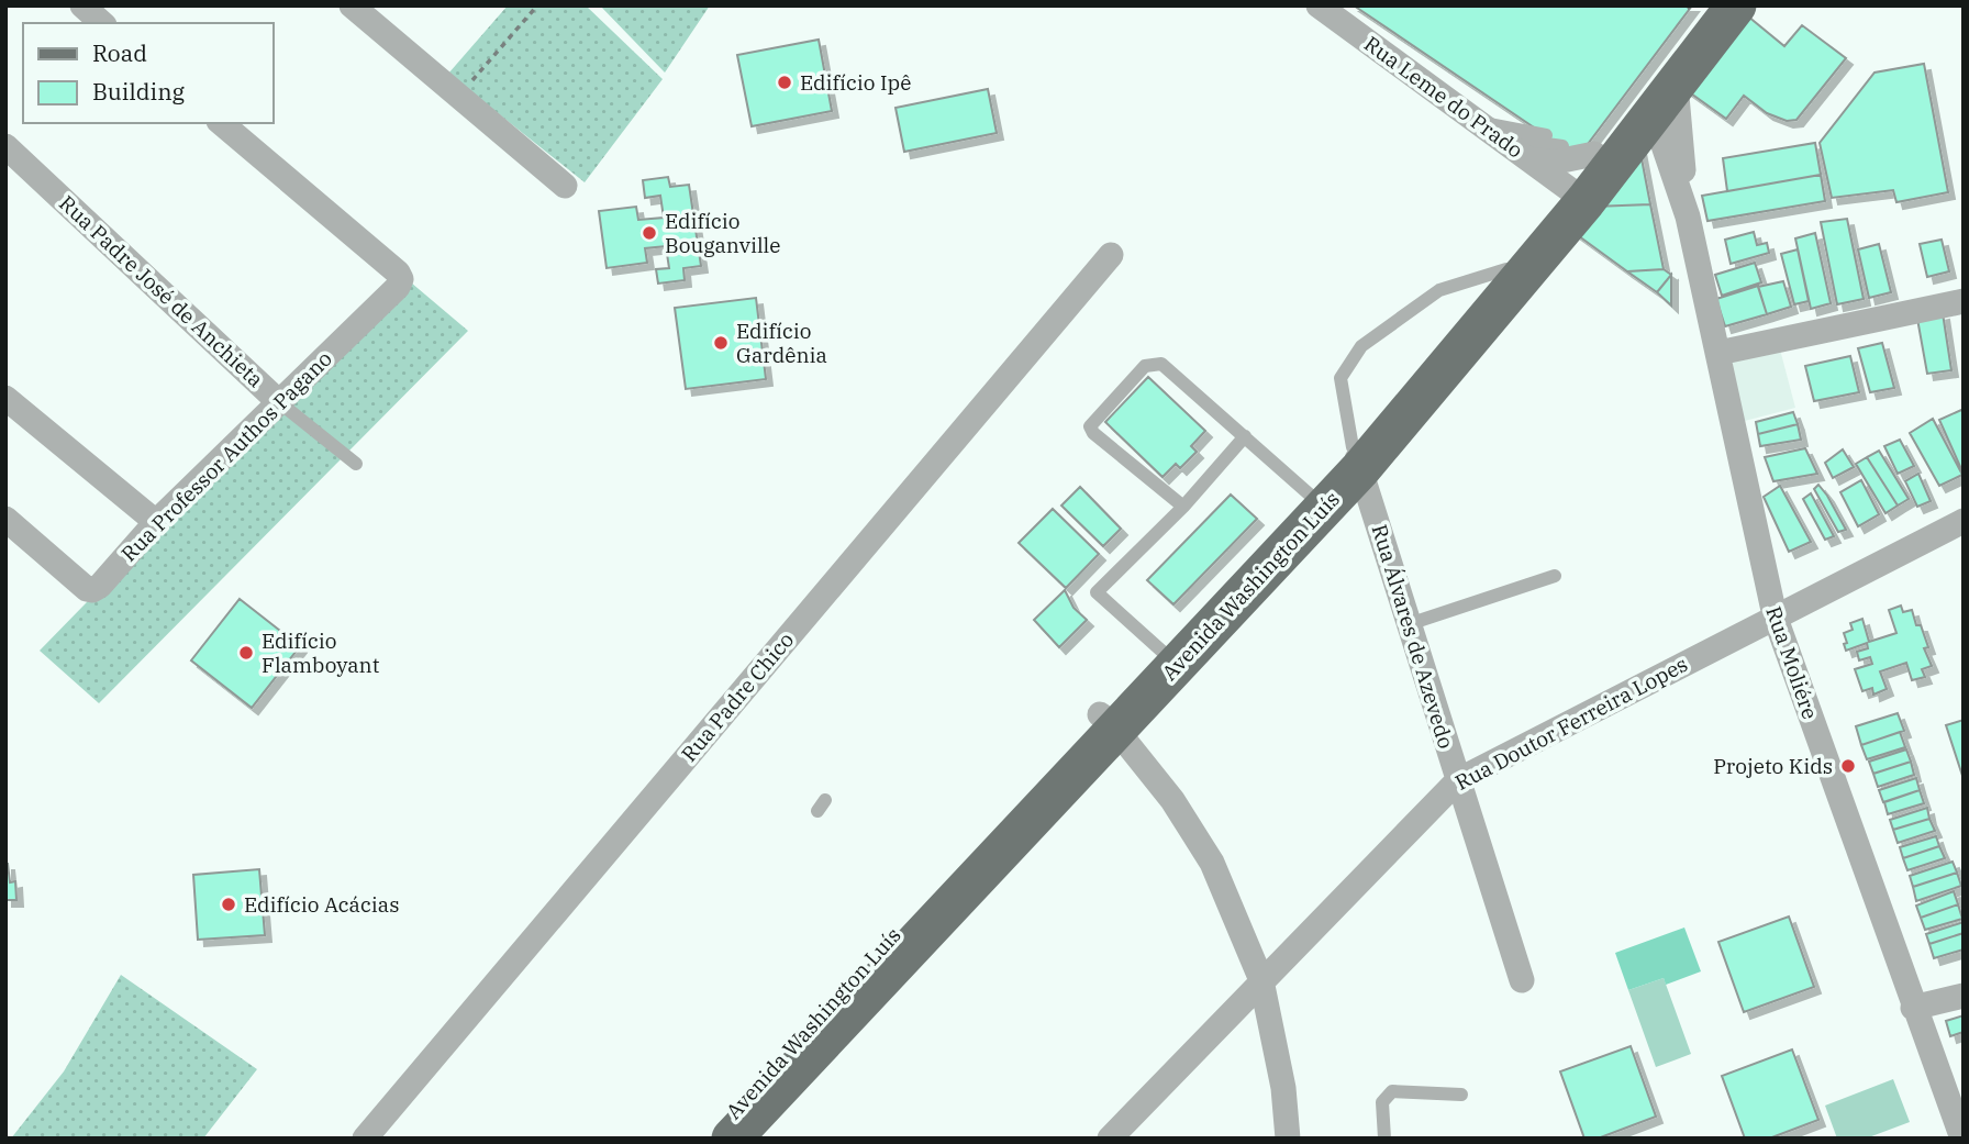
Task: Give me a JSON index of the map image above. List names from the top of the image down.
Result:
{
  "streets": {
    "main road": ["Avenida Washington Luís"],
    "street": [
      "Rua Leme do Prado",
      "Rua Padre José de Anchieta",
      "Rua Professor Authos Pagano",
      "Rua Álvares de Azevedo",
      "Rua Moliére",
      "Rua Padre Chico",
      "Rua Doutor Ferreira Lopes"
    ]
  },
  "crossings": [
    ["Rua Leme do Prado", "Avenida Washington Luís"],
    ["Rua Padre José de Anchieta", "Rua Professor Authos Pagano"],
    ["Avenida Washington Luís", "Rua Álvares de Azevedo"],
    ["Avenida Washington Luís", "Rua Moliére"],
    ["Rua Álvares de Azevedo", "Rua Doutor Ferreira Lopes"],
    ["Rua Moliére", "Rua Doutor Ferreira Lopes"]
  ],
  "places": [
    "Edifício Ipê",
    "Edifício Bouganville",
    "Edifício Gardênia",
    "Edifício Flamboyant",
    "Projeto Kids",
    "Edifício Acácias"
  ],
  "legend": ["Road", "Building"]
}
